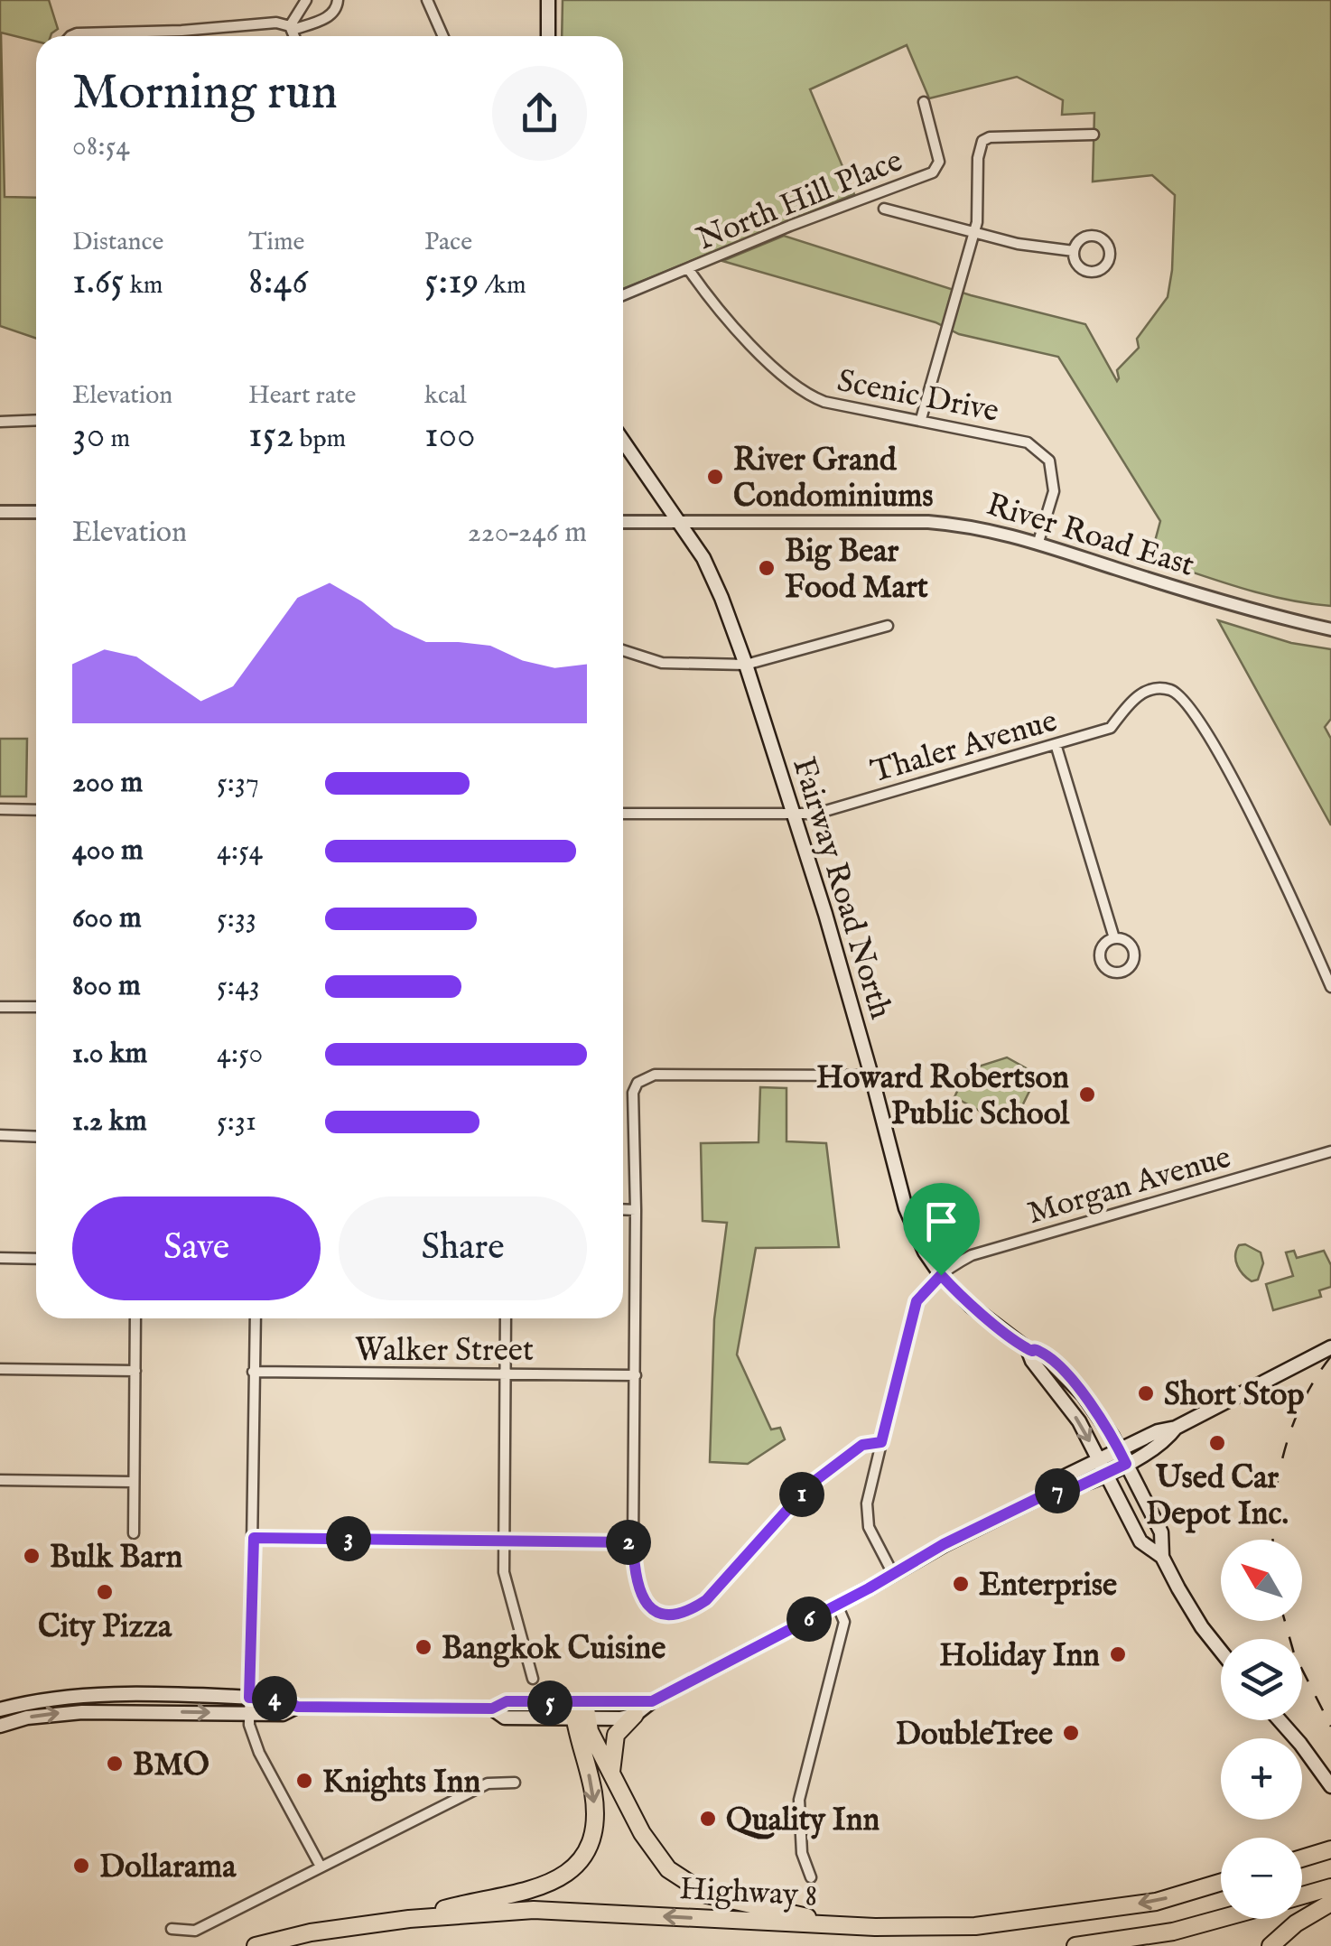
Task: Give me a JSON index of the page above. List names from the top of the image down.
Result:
{
  "streets": {
    "highway": ["Highway 8"],
    "main road": ["Fairway Road North"],
    "street": [
      "North Hill Place",
      "Scenic Drive",
      "River Road East",
      "Thaler Avenue",
      "Morgan Avenue",
      "Walker Street"
    ]
  },
  "crossings": [
    ["North Hill Place", "Scenic Drive"],
    ["Scenic Drive", "River Road East"],
    ["River Road East", "Fairway Road North"],
    ["Thaler Avenue", "Fairway Road North"],
    ["Fairway Road North", "Morgan Avenue"]
  ],
  "one_way": ["Highway 8"],
  "places": [
    "River Grand Condominiums",
    "Big Bear Food Mart",
    "Howard Robertson Public School",
    "Short Stop",
    "Used Car Depot Inc.",
    "Bulk Barn",
    "Enterprise",
    "City Pizza",
    "Bangkok Cuisine",
    "Holiday Inn",
    "DoubleTree",
    "BMO",
    "Knights Inn",
    "Quality Inn",
    "Dollarama"
  ],
  "north": "top left",
  "page": {
    "heading": ["Morning run", "08:54"],
    "stats": [
      ["Distance", "1.65 km"],
      ["Time", "8:46"],
      ["Pace", "5:19 /km"],
      ["Elevation", "30 m"],
      ["Heart rate", "152 bpm"],
      ["kcal", "100"]
    ],
    "chart": ["Elevation", "220–246 m"],
    "list": [
      {
        "name": "200 m",
        "note": "5:37"
      },
      {
        "name": "400 m",
        "note": "4:54"
      },
      {
        "name": "600 m",
        "note": "5:33"
      },
      {
        "name": "800 m",
        "note": "5:43"
      },
      {
        "name": "1.0 km",
        "note": "4:50"
      },
      {
        "name": "1.2 km",
        "note": "5:31"
      }
    ],
    "buttons": ["Save", "Share"],
    "pins": [
      "7",
      "1",
      "3",
      "2",
      "6",
      "4",
      "5"
    ],
    "map_buttons": ["+", "−"]
  }
}
